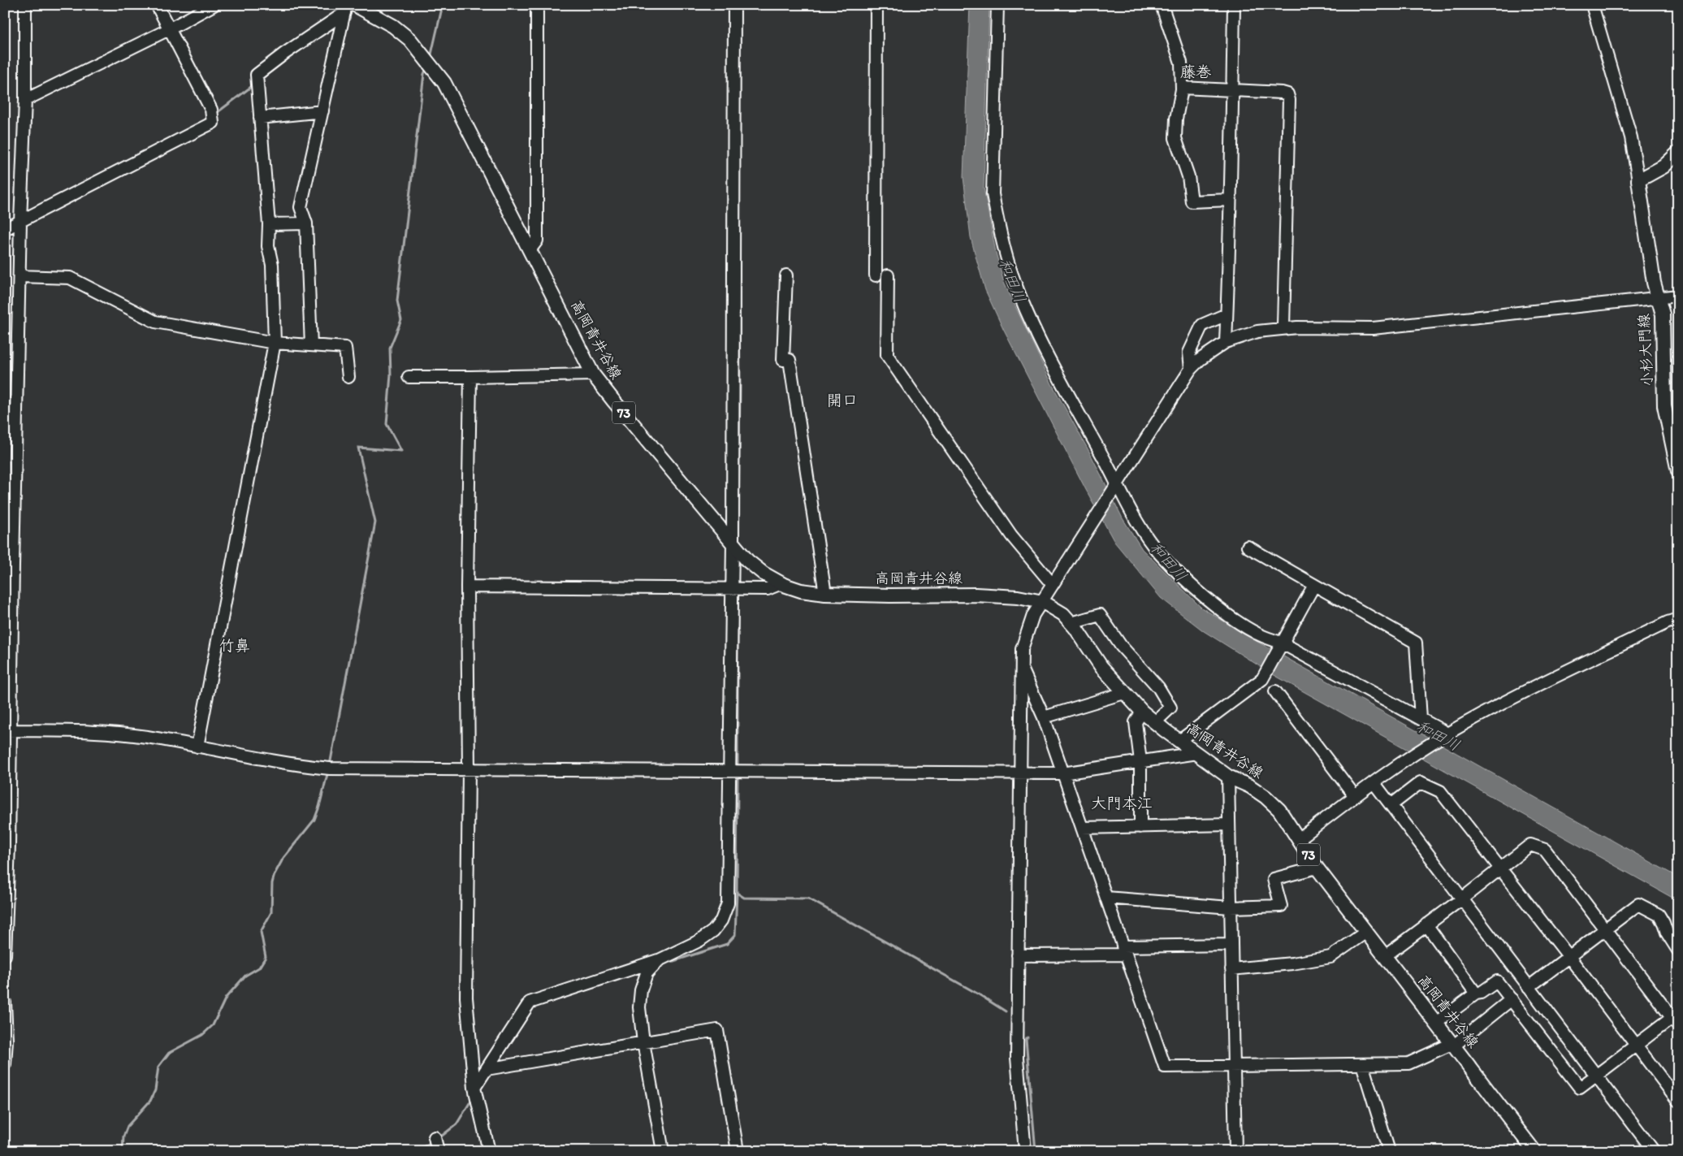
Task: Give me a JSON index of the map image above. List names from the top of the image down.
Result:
{
  "streets": {
    "main road": ["高岡青井谷線", "小杉大門線", "73"]
  },
  "districts": [
    "藤巻",
    "開口",
    "竹鼻",
    "大門本江"
  ],
  "water": ["和田川"]
}
